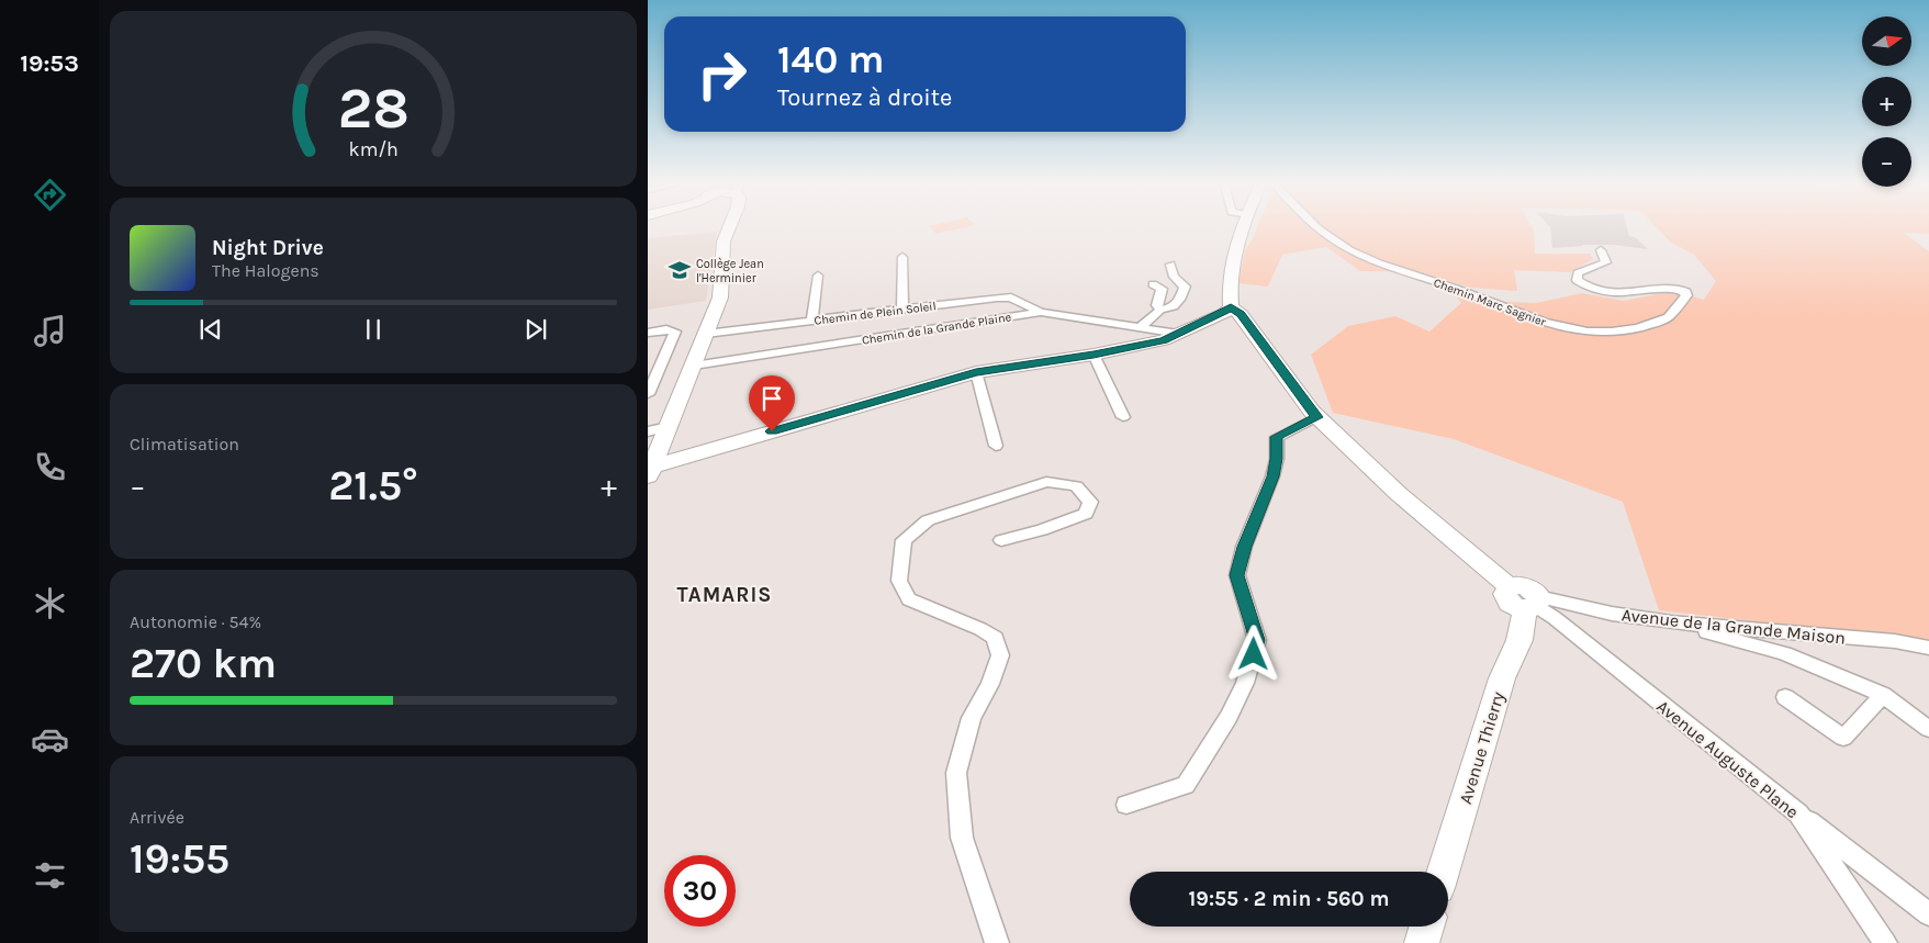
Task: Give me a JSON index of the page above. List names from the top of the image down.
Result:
{
  "streets": {
    "street": [
      "Chemin Marc Sagnier",
      "Chemin de Plein Soleil",
      "Chemin de la Grande Plaine",
      "Avenue de la Grande Maison",
      "Avenue Thierry",
      "Avenue Auguste Plane"
    ]
  },
  "crossings": [
    ["Chemin de Plein Soleil", "Chemin de la Grande Plaine"],
    ["Avenue de la Grande Maison", "Avenue Thierry"],
    ["Avenue de la Grande Maison", "Avenue Auguste Plane"],
    ["Avenue Thierry", "Avenue Auguste Plane"]
  ],
  "districts": ["TAMARIS"],
  "places": {
    "school or university": ["Collège Jean l'Herminier"]
  },
  "north": "right",
  "page": {
    "tabs": "19:53",
    "map_buttons": ["+", "−"],
    "turn": ["140 m", "Tournez à droite"],
    "song": ["Night Drive", "The Halogens"],
    "tile": [
      "Climatisation",
      ["Autonomie · 54%", "270 km"],
      ["Arrivée", "19:55"]
    ],
    "heat": ["−", "21.5°", "+"],
    "limit": "30",
    "trip": "19:55 · 2 min · 560 m",
    "gauge": ["28", "km/h"]
  }
}
